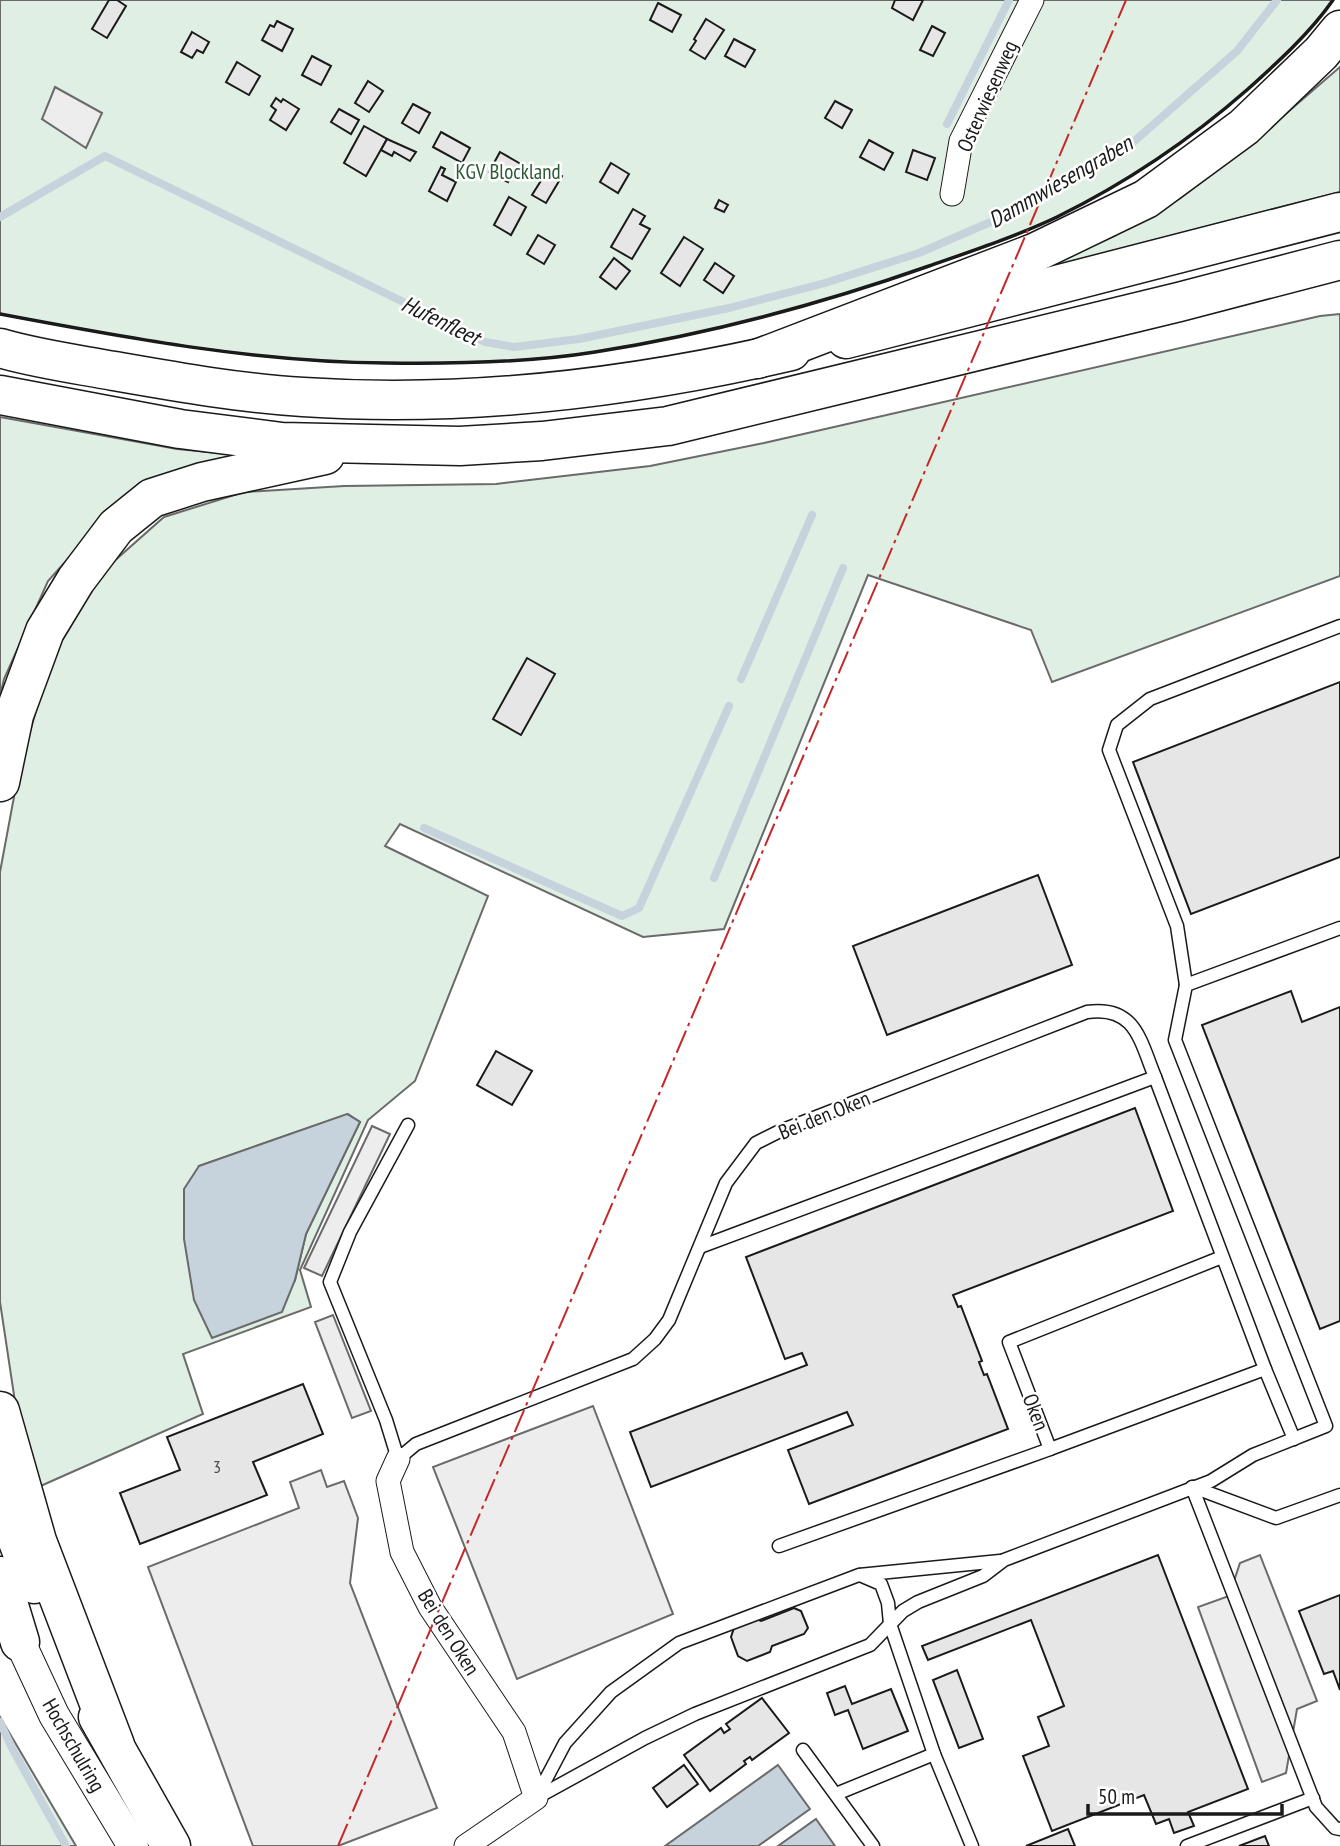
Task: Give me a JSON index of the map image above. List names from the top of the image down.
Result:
{
  "streets": {
    "street": ["Osterwiesenweg", "Bei den Oken", "Hochschulring"],
    "lane": ["Oken"]
  },
  "crossings": [
    ["Bei den Oken", "Oken"]
  ],
  "water": ["Dammwiesengraben", "Hufenfleet"],
  "parks": ["KGV Blockland"],
  "house_numbers": ["3"],
  "scale_bar": "50 m"
}
